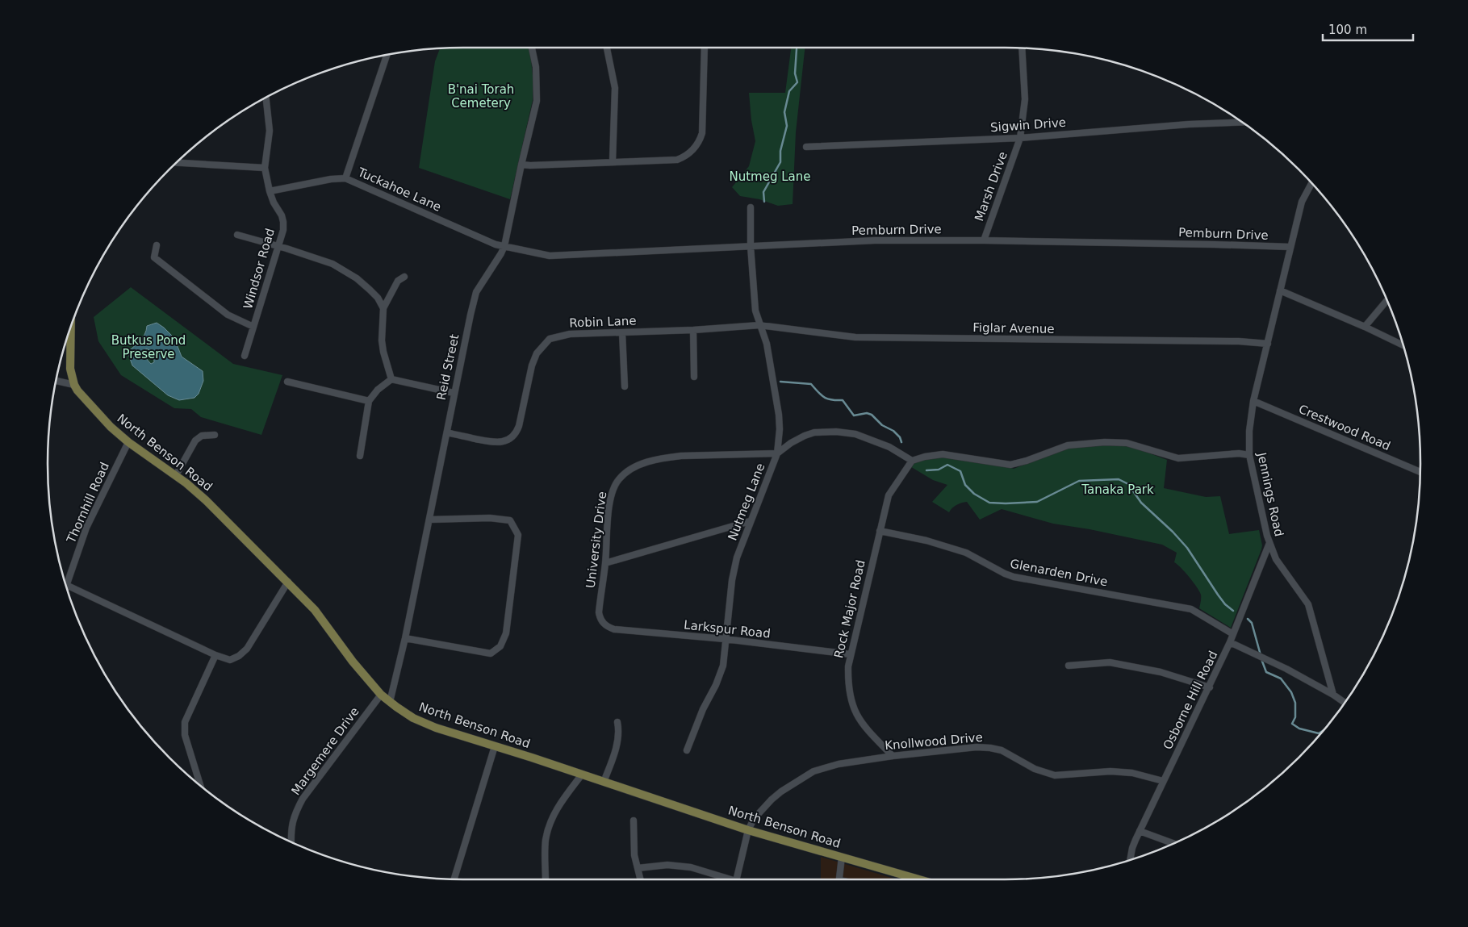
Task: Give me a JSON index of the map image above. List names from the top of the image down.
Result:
{
  "streets": {
    "main road": ["North Benson Road"],
    "street": [
      "Sigwin Drive",
      "Marsh Drive",
      "Tuckahoe Lane",
      "Pemburn Drive",
      "Windsor Road",
      "Robin Lane",
      "Figlar Avenue",
      "Reid Street",
      "Crestwood Road",
      "Jennings Road",
      "Nutmeg Lane",
      "Thornhill Road",
      "University Drive",
      "Glenarden Drive",
      "Rock Major Road",
      "Larkspur Road",
      "Osborne Hill Road",
      "Knollwood Drive",
      "Margemere Drive"
    ]
  },
  "crossings": [
    ["Sigwin Drive", "Marsh Drive"],
    ["Marsh Drive", "Pemburn Drive"],
    ["Tuckahoe Lane", "Pemburn Drive"],
    ["Tuckahoe Lane", "Reid Street"],
    ["Pemburn Drive", "Reid Street"],
    ["Pemburn Drive", "Jennings Road"],
    ["Pemburn Drive", "Nutmeg Lane"],
    ["Robin Lane", "Figlar Avenue"],
    ["Robin Lane", "Reid Street"],
    ["Robin Lane", "Nutmeg Lane"],
    ["Figlar Avenue", "Jennings Road"],
    ["Figlar Avenue", "Nutmeg Lane"],
    ["Reid Street", "North Benson Road"],
    ["Crestwood Road", "Jennings Road"],
    ["North Benson Road", "Thornhill Road"],
    ["North Benson Road", "Knollwood Drive"],
    ["North Benson Road", "Margemere Drive"],
    ["Jennings Road", "Osborne Hill Road"],
    ["Nutmeg Lane", "University Drive"],
    ["Nutmeg Lane", "Larkspur Road"],
    ["University Drive", "Larkspur Road"],
    ["Glenarden Drive", "Rock Major Road"],
    ["Glenarden Drive", "Osborne Hill Road"],
    ["Rock Major Road", "Larkspur Road"],
    ["Rock Major Road", "Knollwood Drive"],
    ["Osborne Hill Road", "Knollwood Drive"]
  ],
  "parks": [
    "B'nai Torah Cemetery",
    "Nutmeg Lane",
    "Butkus Pond Preserve",
    "Tanaka Park"
  ],
  "scale_bar": "100 m"
}
